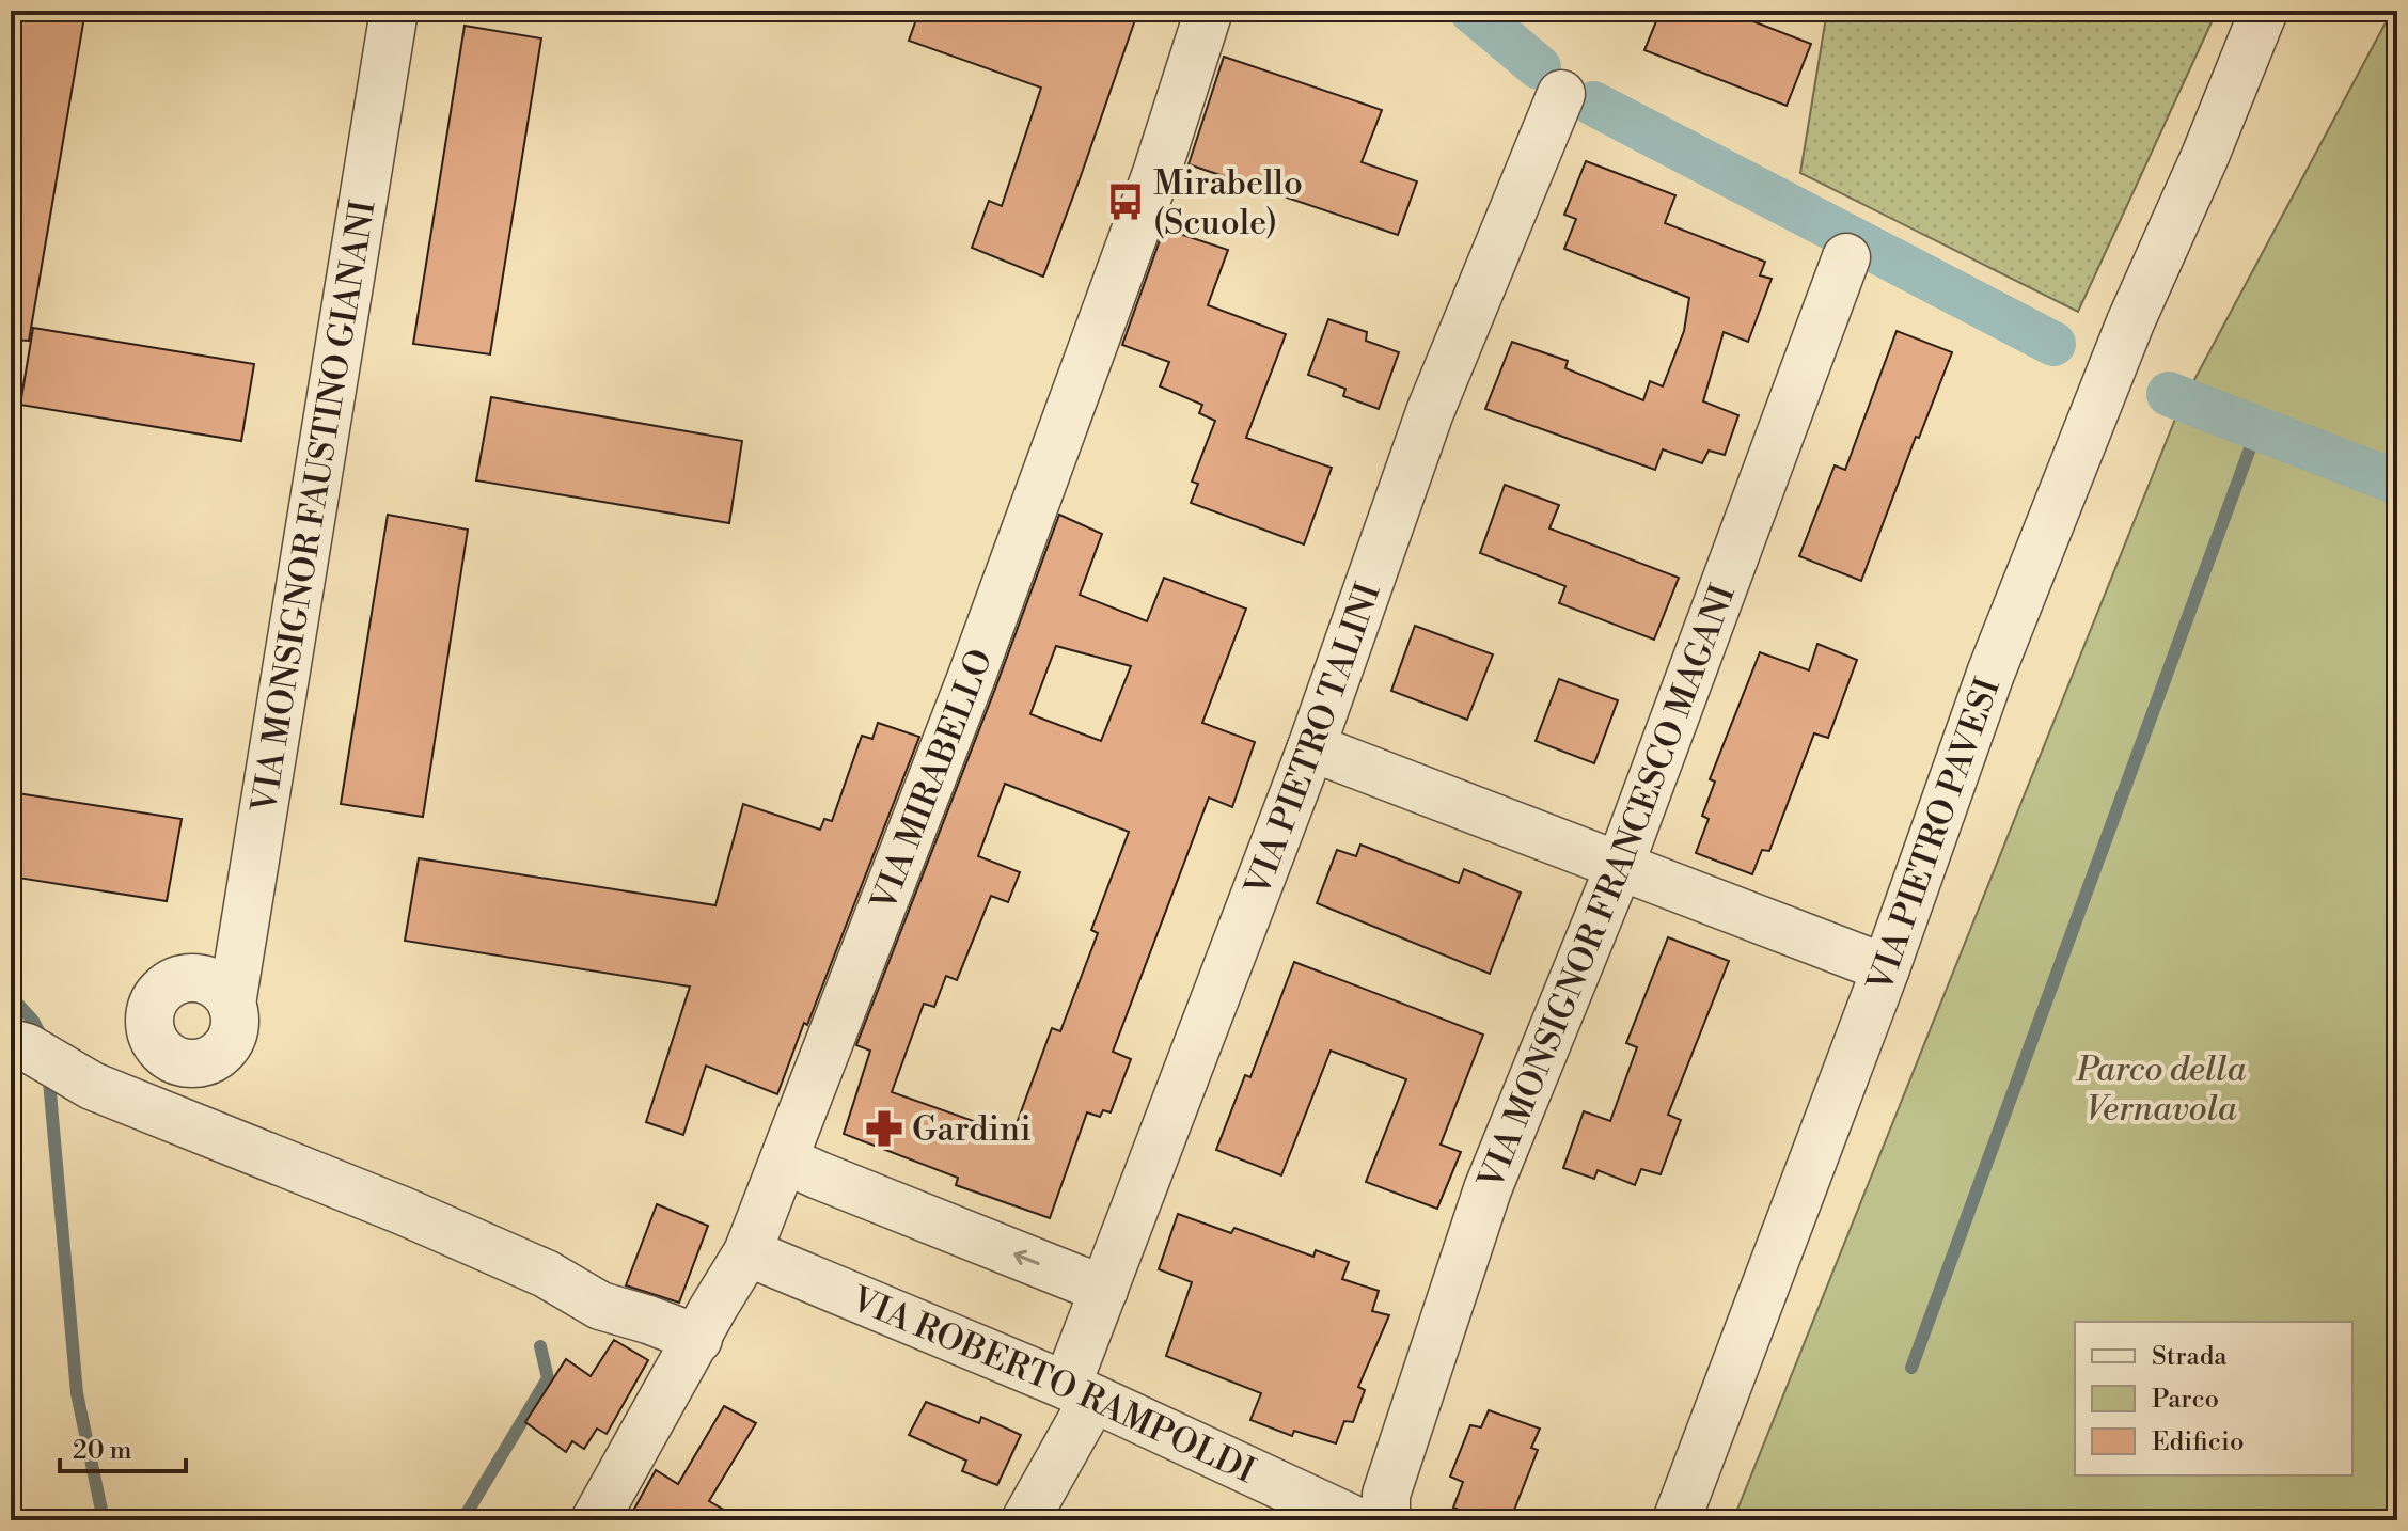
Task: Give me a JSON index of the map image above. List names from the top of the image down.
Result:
{
  "streets": {
    "street": [
      "VIA MONSIGNOR FAUSTINO GIANANI",
      "VIA PIETRO TALINI",
      "VIA MIRABELLO",
      "VIA PIETRO PAVESI",
      "VIA MONSIGNOR FRANCESCO MAGANI",
      "VIA ROBERTO RAMPOLDI"
    ]
  },
  "crossings": [
    ["VIA PIETRO TALINI", "VIA ROBERTO RAMPOLDI"],
    ["VIA MIRABELLO", "VIA ROBERTO RAMPOLDI"]
  ],
  "parks": ["Parco della Vernavola"],
  "places": {
    "bus stop": ["Mirabello (Scuole)"],
    "pharmacy": ["Gardini"]
  },
  "legend": ["Strada", "Parco", "Edificio"],
  "scale_bar": "20 m"
}
